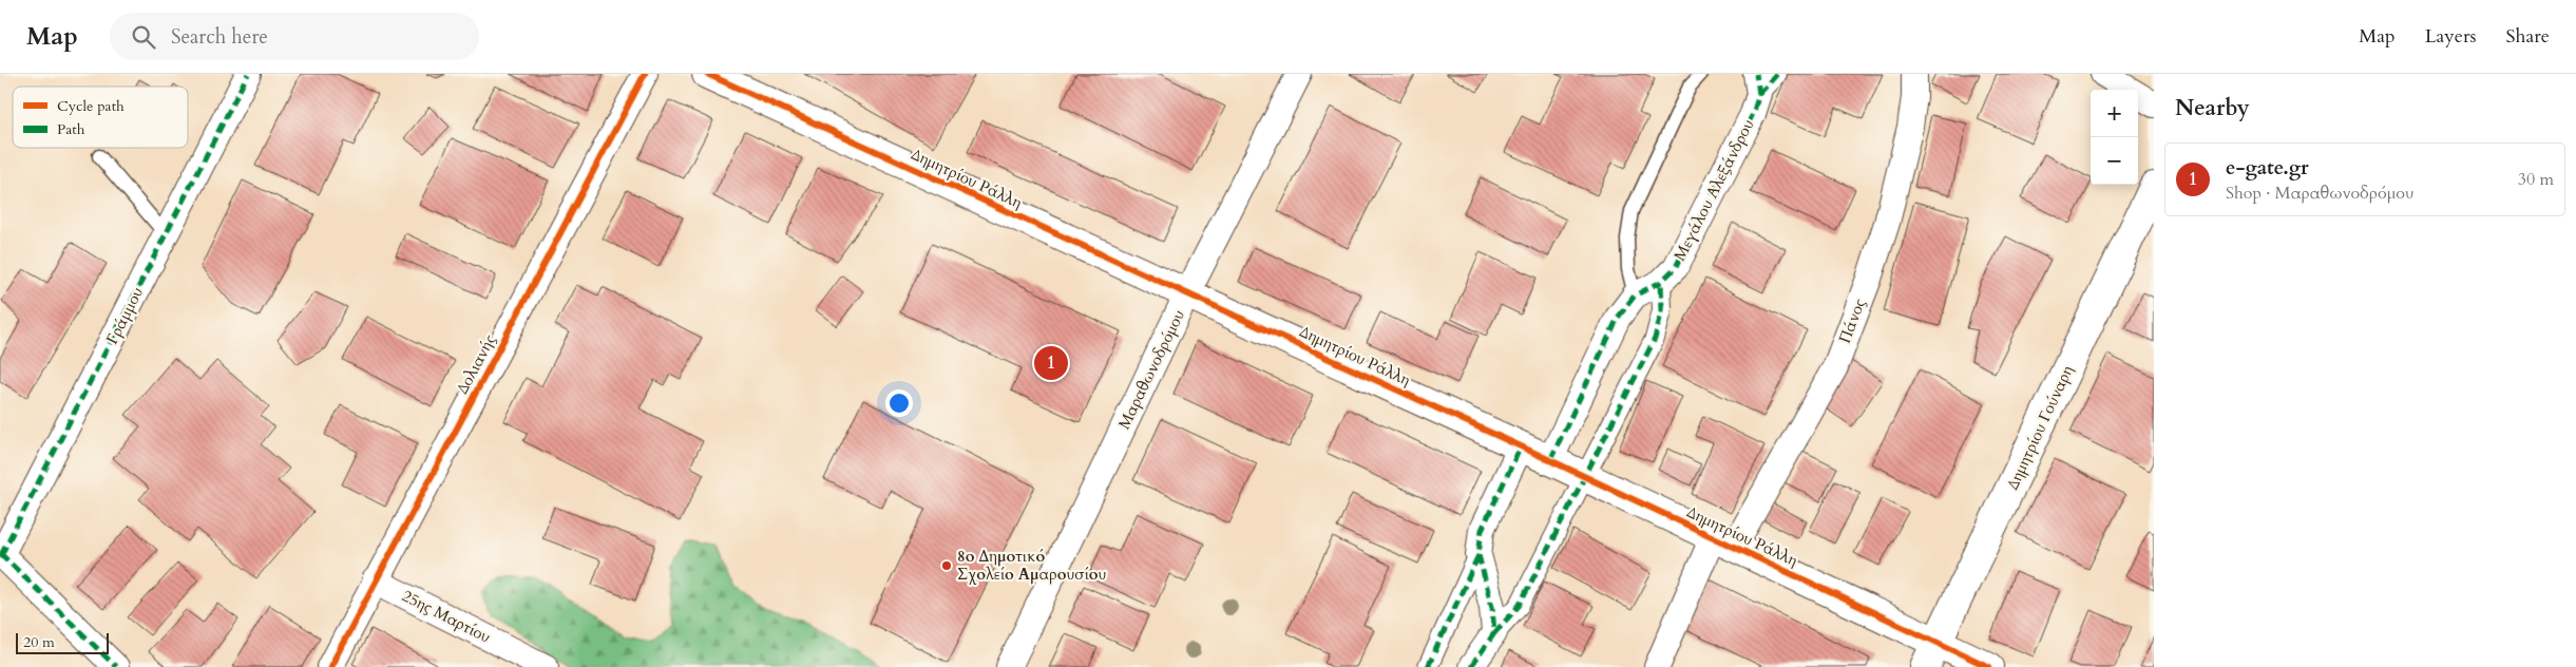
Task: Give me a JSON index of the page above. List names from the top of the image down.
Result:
{
  "streets": {
    "street": [
      "Δημητρίου Ράλλη",
      "Μεγάλου Αλεξάνδρου",
      "Γράμμου",
      "Πάνος",
      "Δολιανής",
      "Μαραθωνοδρόμου",
      "Δημητρίου Γούναρη",
      "25ης Μαρτίου"
    ]
  },
  "crossings": [
    ["Δημητρίου Ράλλη", "Μεγάλου Αλεξάνδρου"],
    ["Δημητρίου Ράλλη", "Πάνος"],
    ["Δημητρίου Ράλλη", "Μαραθωνοδρόμου"],
    ["Δημητρίου Ράλλη", "Δημητρίου Γούναρη"],
    ["Δολιανής", "25ης Μαρτίου"]
  ],
  "places": ["8ο Δημοτικό Σχολείο Αμαρουσίου"],
  "legend": ["Cycle path", "Path"],
  "scale_bar": "20 m",
  "page": {
    "header": "Map",
    "search": "Search here",
    "nav": ["Map", "Layers", "Share"],
    "heading": "Nearby",
    "map_buttons": ["+", "−"],
    "list": [
      {
        "mark": "1",
        "name": "e-gate.gr",
        "note": "Shop · Μαραθωνοδρόμου",
        "value": "30 m"
      }
    ],
    "pins": "1",
    "scale": "20 m"
  }
}
